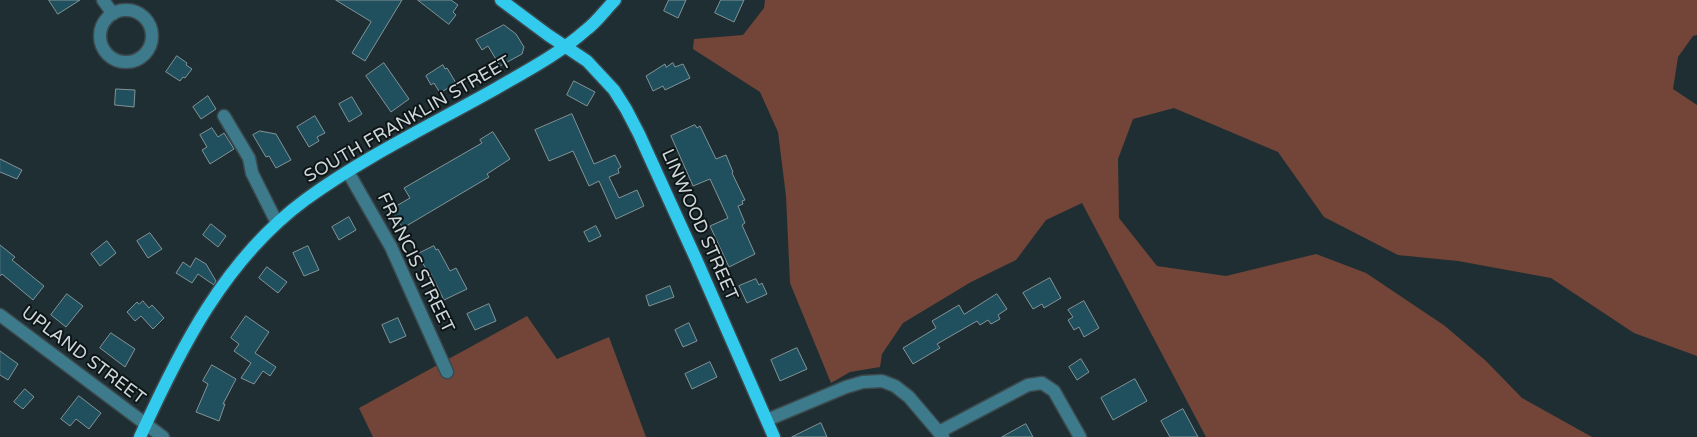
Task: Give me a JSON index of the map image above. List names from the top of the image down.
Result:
{
  "streets": {
    "main road": ["SOUTH FRANKLIN STREET", "LINWOOD STREET"],
    "street": ["FRANCIS STREET", "UPLAND STREET"]
  },
  "crossings": [
    ["SOUTH FRANKLIN STREET", "LINWOOD STREET"],
    ["SOUTH FRANKLIN STREET", "FRANCIS STREET"],
    ["SOUTH FRANKLIN STREET", "UPLAND STREET"]
  ]
}
